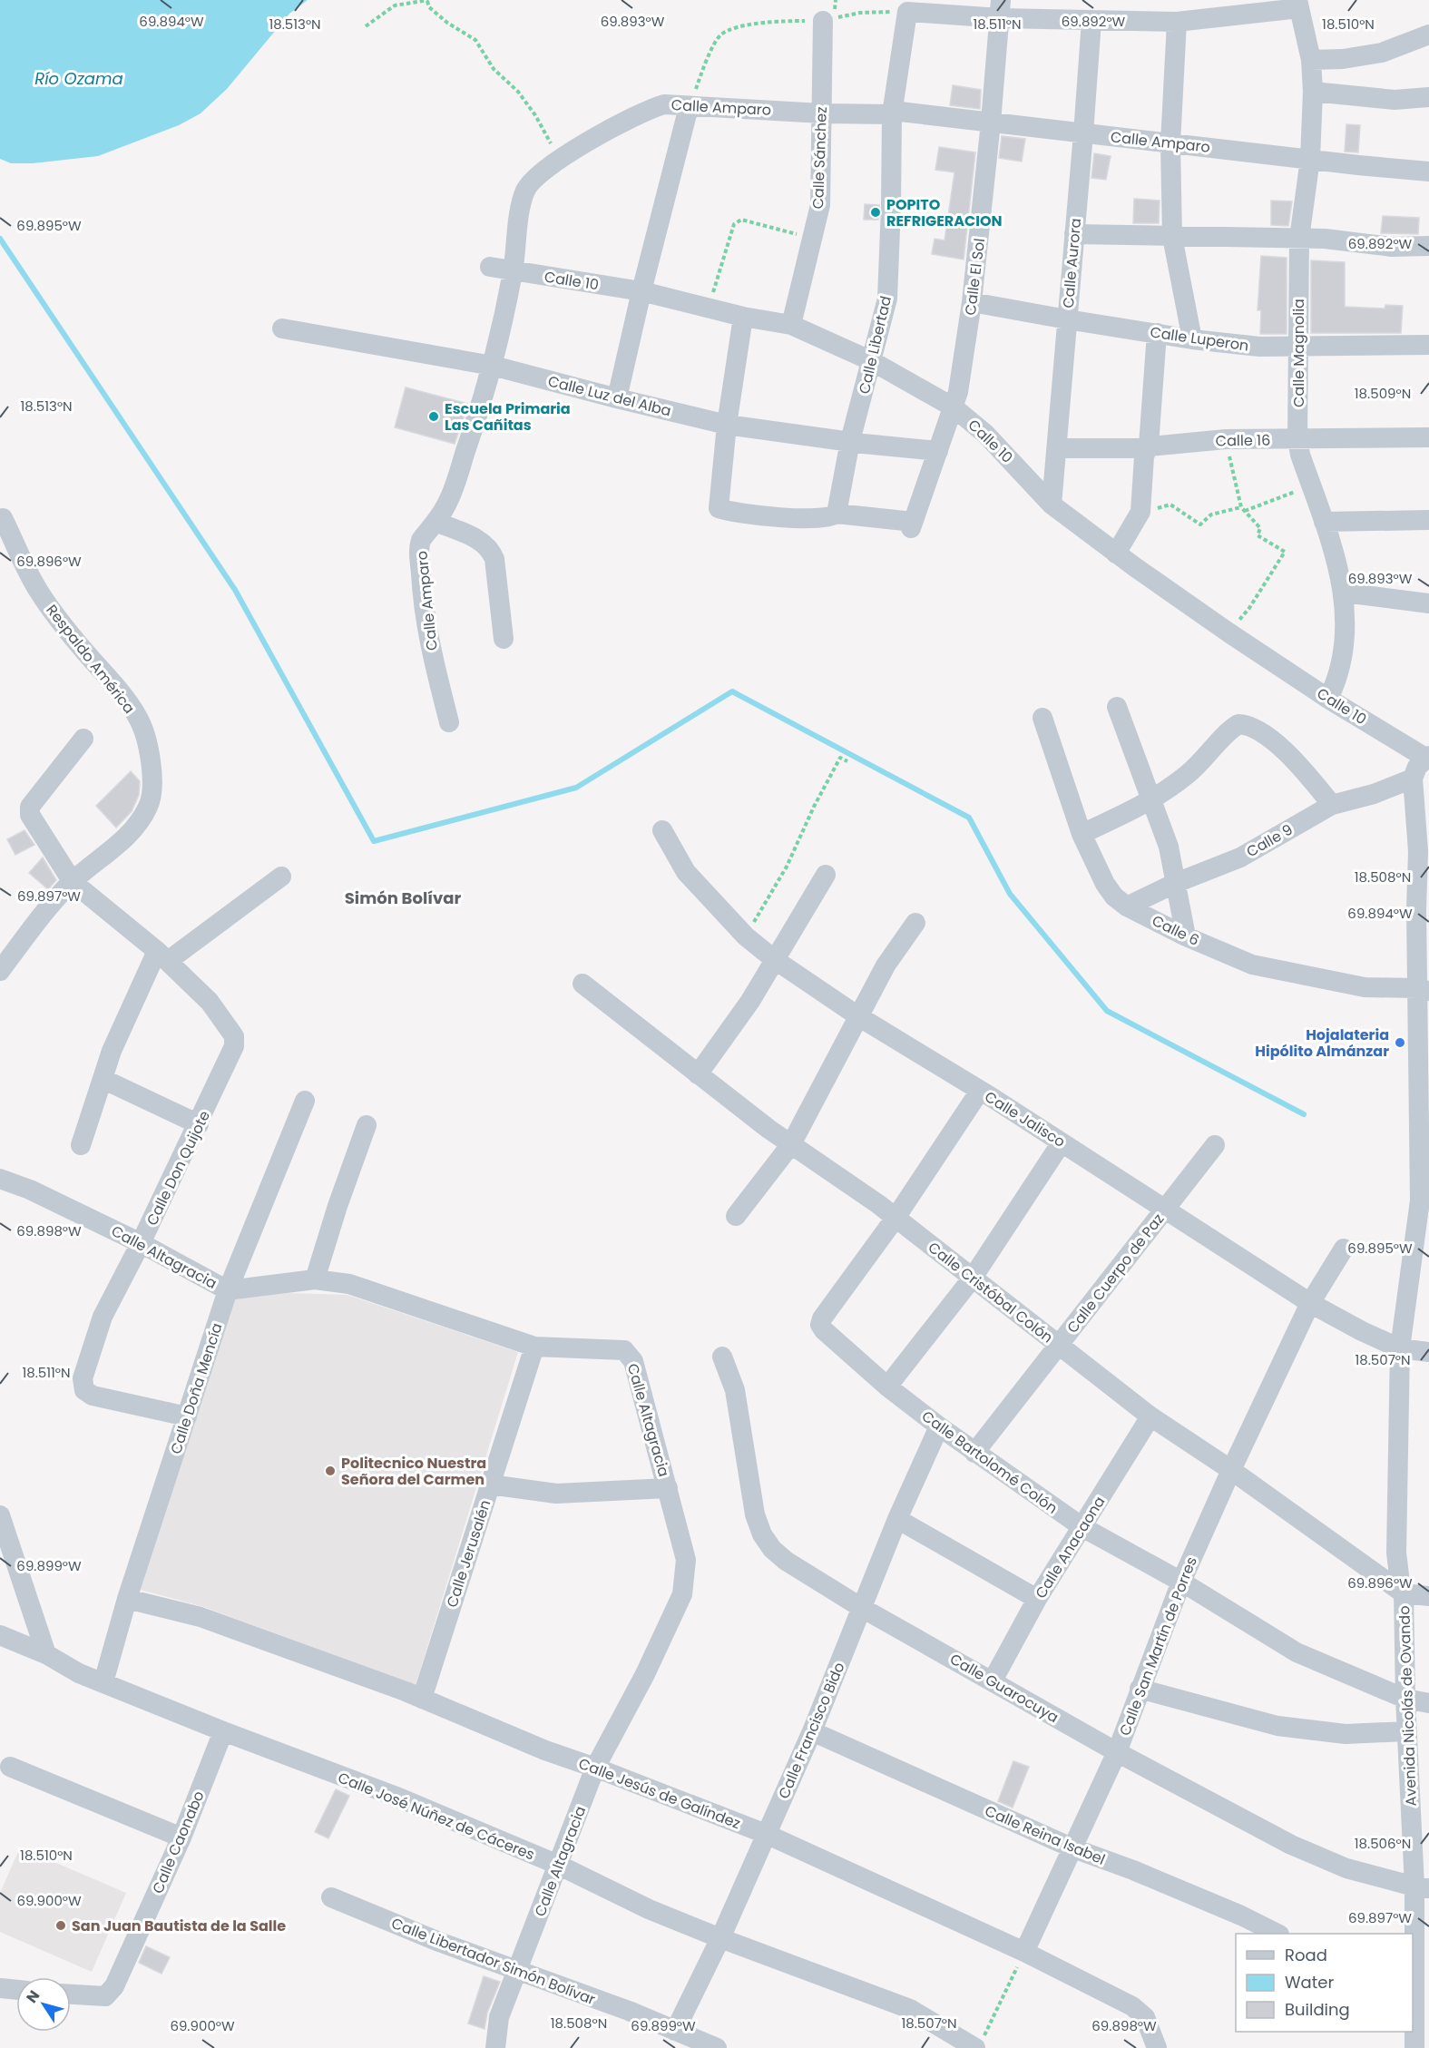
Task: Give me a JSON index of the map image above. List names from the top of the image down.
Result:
{
  "streets": {
    "street": [
      "Calle Amparo",
      "Calle Sánchez",
      "Calle Aurora",
      "Calle El Sol",
      "Calle 10",
      "Calle Luperon",
      "Calle Libertad",
      "Calle Magnolia",
      "Calle Luz del Alba",
      "Calle 16",
      "Respaldo América",
      "Calle 9",
      "Calle 6",
      "Calle Jalisco",
      "Calle Don Quijote",
      "Calle Altagracia",
      "Calle Cuerpo de Paz",
      "Calle Cristóbal Colón",
      "Calle Doña Mencía",
      "Calle Bartolomé Colón",
      "Calle Anacaona",
      "Calle Jerusalén",
      "Calle San Martín de Porres",
      "Calle Guarocuya",
      "Avenida Nicolás de Ovando",
      "Calle Francisco Bido",
      "Calle Jesús de Galíndez",
      "Calle José Núñez de Cáceres",
      "Calle Reina Isabel",
      "Calle Caonabo",
      "Calle Libertador Simón Bolívar"
    ]
  },
  "crossings": [
    ["Calle Amparo", "Calle Sánchez"],
    ["Calle Amparo", "Calle Aurora"],
    ["Calle Amparo", "Calle El Sol"],
    ["Calle Amparo", "Calle 10"],
    ["Calle Amparo", "Calle Libertad"],
    ["Calle Amparo", "Calle Magnolia"],
    ["Calle Amparo", "Calle Luz del Alba"],
    ["Calle Sánchez", "Calle 10"],
    ["Calle Aurora", "Calle 10"],
    ["Calle Aurora", "Calle Luperon"],
    ["Calle Aurora", "Calle 16"],
    ["Calle El Sol", "Calle 10"],
    ["Calle El Sol", "Calle Luperon"],
    ["Calle El Sol", "Calle Libertad"],
    ["Calle El Sol", "Calle Luz del Alba"],
    ["Calle 10", "Calle Libertad"],
    ["Calle 10", "Calle Magnolia"],
    ["Calle 10", "Calle 9"],
    ["Calle 10", "Avenida Nicolás de Ovando"],
    ["Calle Luperon", "Calle Magnolia"],
    ["Calle Libertad", "Calle Luz del Alba"],
    ["Calle Magnolia", "Calle 16"],
    ["Calle 9", "Calle 6"],
    ["Calle 9", "Avenida Nicolás de Ovando"],
    ["Calle 6", "Avenida Nicolás de Ovando"],
    ["Calle Jalisco", "Calle Cuerpo de Paz"],
    ["Calle Jalisco", "Calle Bartolomé Colón"],
    ["Calle Jalisco", "Calle San Martín de Porres"],
    ["Calle Jalisco", "Avenida Nicolás de Ovando"],
    ["Calle Don Quijote", "Calle Altagracia"],
    ["Calle Don Quijote", "Calle Doña Mencía"],
    ["Calle Altagracia", "Calle Doña Mencía"],
    ["Calle Altagracia", "Calle Jerusalén"],
    ["Calle Altagracia", "Calle Jesús de Galíndez"],
    ["Calle Altagracia", "Calle José Núñez de Cáceres"],
    ["Calle Altagracia", "Calle Libertador Simón Bolívar"],
    ["Calle Cuerpo de Paz", "Calle Cristóbal Colón"],
    ["Calle Cuerpo de Paz", "Calle Bartolomé Colón"],
    ["Calle Cristóbal Colón", "Calle Bartolomé Colón"],
    ["Calle Cristóbal Colón", "Calle Anacaona"],
    ["Calle Cristóbal Colón", "Calle San Martín de Porres"],
    ["Calle Cristóbal Colón", "Avenida Nicolás de Ovando"],
    ["Calle Doña Mencía", "Calle Jesús de Galíndez"],
    ["Calle Doña Mencía", "Calle José Núñez de Cáceres"],
    ["Calle Bartolomé Colón", "Calle Anacaona"],
    ["Calle Bartolomé Colón", "Calle San Martín de Porres"],
    ["Calle Bartolomé Colón", "Avenida Nicolás de Ovando"],
    ["Calle Bartolomé Colón", "Calle Francisco Bido"],
    ["Calle Anacaona", "Calle Guarocuya"],
    ["Calle Jerusalén", "Calle Jesús de Galíndez"],
    ["Calle San Martín de Porres", "Calle Guarocuya"],
    ["Calle San Martín de Porres", "Calle Jesús de Galíndez"],
    ["Calle San Martín de Porres", "Calle Reina Isabel"],
    ["Calle Guarocuya", "Avenida Nicolás de Ovando"],
    ["Calle Guarocuya", "Calle Francisco Bido"],
    ["Calle Francisco Bido", "Calle Jesús de Galíndez"],
    ["Calle Francisco Bido", "Calle José Núñez de Cáceres"],
    ["Calle Francisco Bido", "Calle Reina Isabel"],
    ["Calle Francisco Bido", "Calle Libertador Simón Bolívar"],
    ["Calle José Núñez de Cáceres", "Calle Caonabo"]
  ],
  "districts": ["Simón Bolívar"],
  "water": ["Río Ozama"],
  "places": [
    "POPITO REFRIGERACION",
    "Escuela Primaria Las Cañitas",
    "Hojalateria Hipólito Almánzar",
    "Politecnico Nuestra Señora del Carmen",
    "San Juan Bautista de la Salle"
  ],
  "legend": ["Road", "Water", "Building"],
  "north": "top left",
  "coordinates": [
    "69.894°W",
    "69.893°W",
    "69.892°W",
    "18.513°N",
    "18.511°N",
    "18.510°N",
    "69.895°W",
    "18.509°N",
    "69.896°W",
    "18.508°N",
    "69.897°W",
    "69.898°W",
    "18.507°N",
    "69.899°W",
    "18.506°N",
    "69.900°W"
  ]
}
